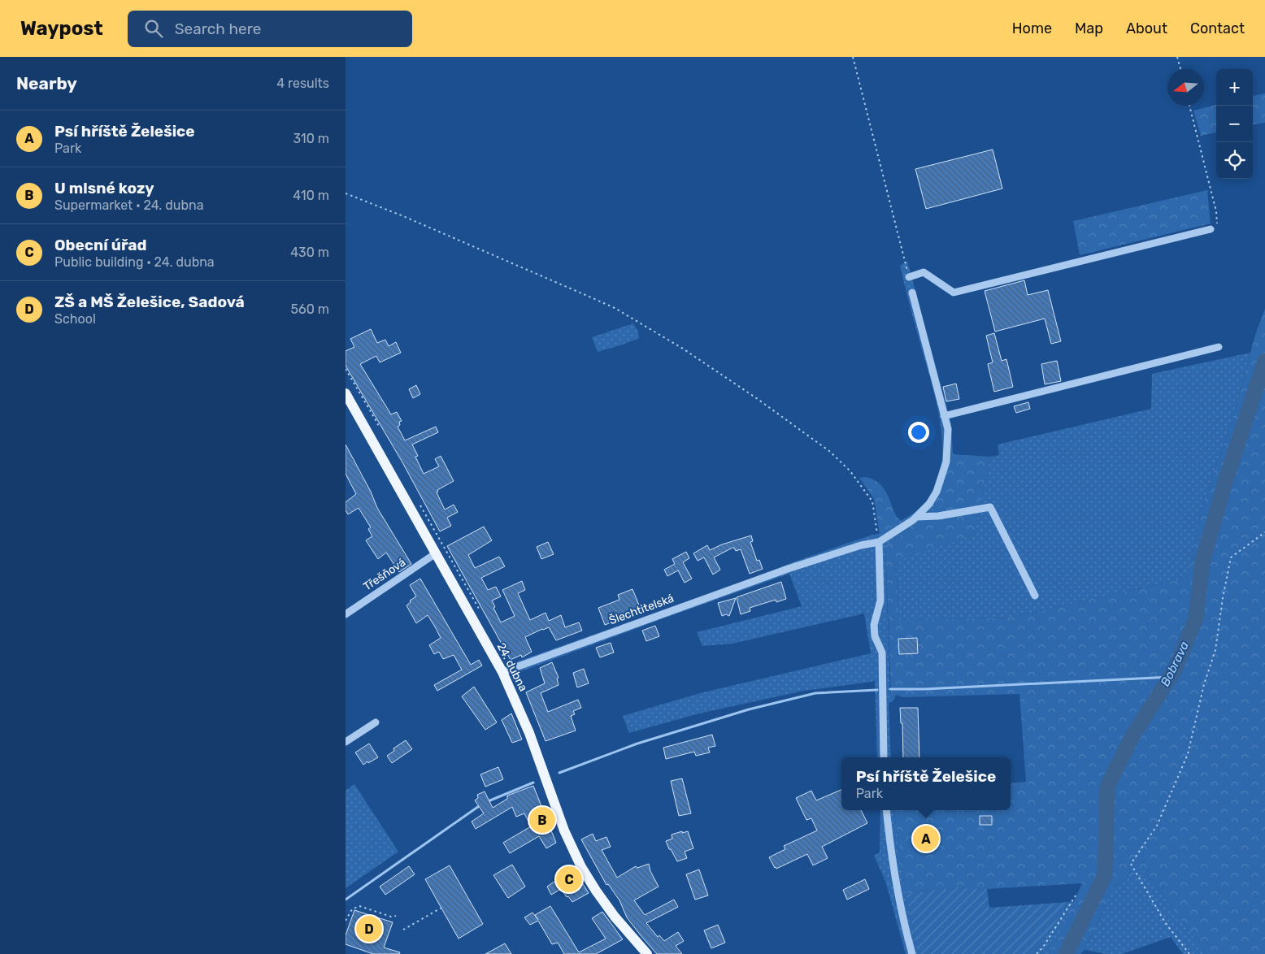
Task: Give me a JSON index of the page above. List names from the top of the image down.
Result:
{
  "streets": {
    "main road": ["24. dubna"],
    "street": ["Třešňová", "Šlechtitelská"]
  },
  "crossings": [
    ["Třešňová", "24. dubna"],
    ["Šlechtitelská", "24. dubna"]
  ],
  "water": ["Bobrava"],
  "north": "left",
  "page": {
    "header": "Waypost",
    "search": "Search here",
    "nav": [
      "Home",
      "Map",
      "About",
      "Contact"
    ],
    "heading": ["Nearby", "4 results"],
    "map_buttons": ["+", "−"],
    "list": [
      {
        "mark": "A",
        "name": "Psí hříště Želešice",
        "note": "Park",
        "value": "310 m"
      },
      {
        "mark": "B",
        "name": "U mlsné kozy",
        "note": "Supermarket · 24. dubna",
        "value": "410 m"
      },
      {
        "mark": "C",
        "name": "Obecní úřad",
        "note": "Public building · 24. dubna",
        "value": "430 m"
      },
      {
        "mark": "D",
        "name": "ZŠ a MŠ Želešice, Sadová",
        "note": "School",
        "value": "560 m"
      }
    ],
    "popup": ["Psí hříště Želešice", "Park"],
    "pins": [
      "B",
      "A",
      "C",
      "D"
    ]
  }
}
